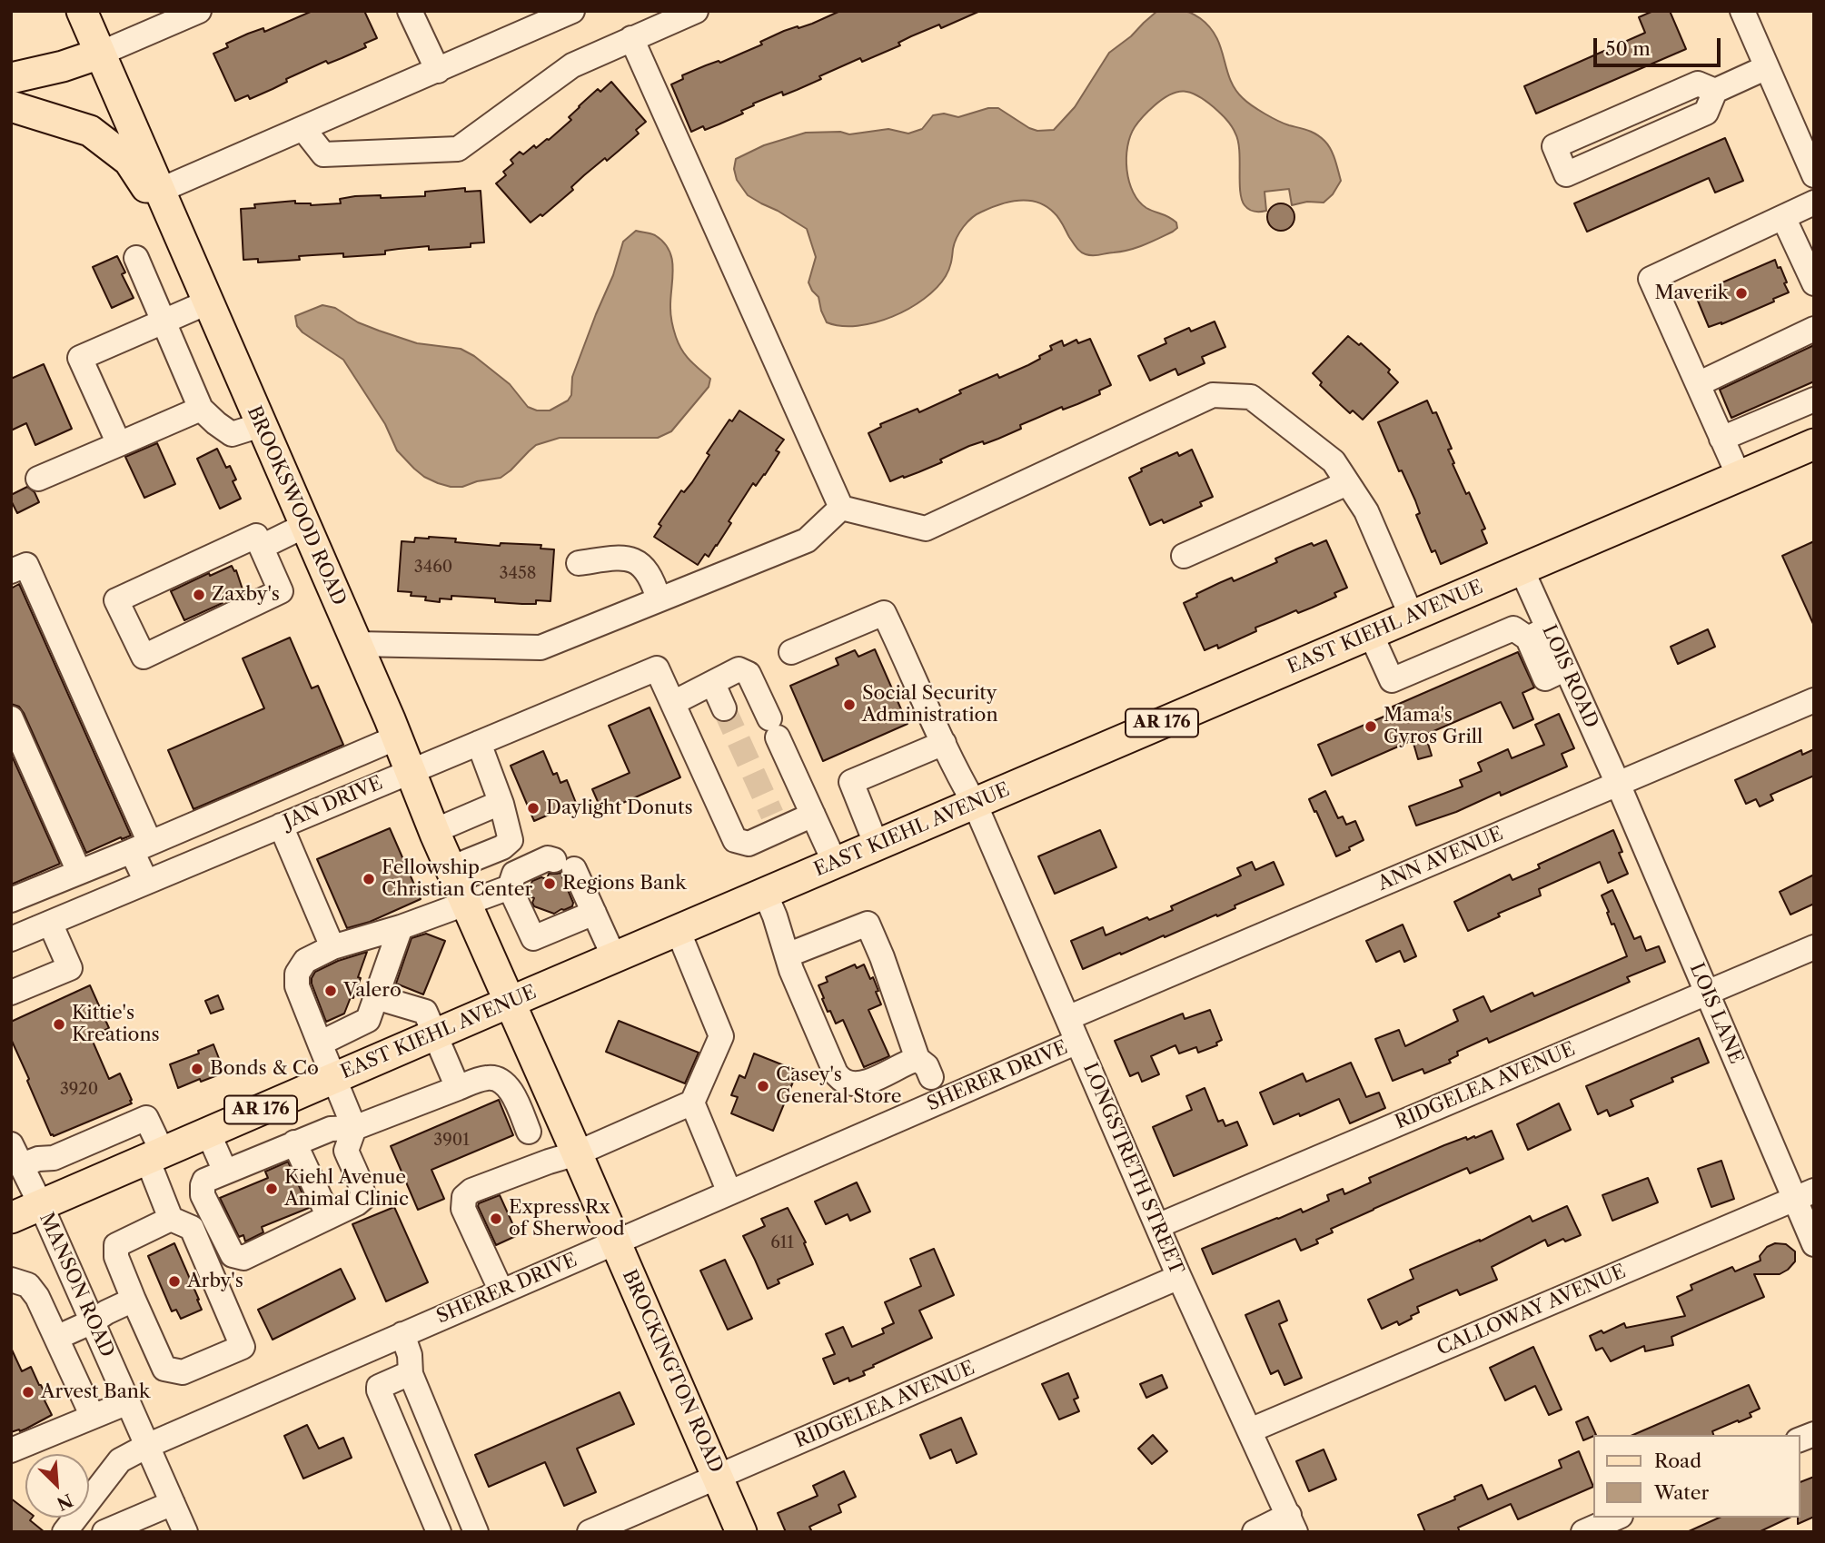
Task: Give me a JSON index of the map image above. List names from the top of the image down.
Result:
{
  "streets": {
    "main road": [
      "BROOKSWOOD ROAD",
      "EAST KIEHL AVENUE",
      "AR 176",
      "BROCKINGTON ROAD"
    ],
    "street": [
      "LOIS ROAD",
      "JAN DRIVE",
      "ANN AVENUE",
      "LOIS LANE",
      "SHERER DRIVE",
      "RIDGELEA AVENUE",
      "LONGSTRETH STREET",
      "MANSON ROAD",
      "CALLOWAY AVENUE"
    ]
  },
  "crossings": [
    ["BROOKSWOOD ROAD", "EAST KIEHL AVENUE"],
    ["BROOKSWOOD ROAD", "JAN DRIVE"],
    ["BROOKSWOOD ROAD", "BROCKINGTON ROAD"],
    ["EAST KIEHL AVENUE", "LOIS ROAD"],
    ["EAST KIEHL AVENUE", "LONGSTRETH STREET"],
    ["EAST KIEHL AVENUE", "MANSON ROAD"],
    ["EAST KIEHL AVENUE", "BROCKINGTON ROAD"],
    ["LOIS ROAD", "ANN AVENUE"],
    ["LOIS ROAD", "LOIS LANE"],
    ["ANN AVENUE", "LOIS LANE"],
    ["ANN AVENUE", "LONGSTRETH STREET"],
    ["LOIS LANE", "RIDGELEA AVENUE"],
    ["LOIS LANE", "CALLOWAY AVENUE"],
    ["SHERER DRIVE", "LONGSTRETH STREET"],
    ["SHERER DRIVE", "MANSON ROAD"],
    ["SHERER DRIVE", "BROCKINGTON ROAD"],
    ["RIDGELEA AVENUE", "LONGSTRETH STREET"],
    ["RIDGELEA AVENUE", "BROCKINGTON ROAD"],
    ["LONGSTRETH STREET", "CALLOWAY AVENUE"]
  ],
  "places": [
    "Maverik",
    "Zaxby's",
    "Social Security Administration",
    "Mama's Gyros Grill",
    "Daylight Donuts",
    "Fellowship Christian Center",
    "Regions Bank",
    "Valero",
    "Kittie's Kreations",
    "Bonds & Co",
    "Casey's General Store",
    "Kiehl Avenue Animal Clinic",
    "Express Rx of Sherwood",
    "Arby's",
    "Arvest Bank"
  ],
  "house_numbers": [
    "3460",
    "3458",
    "3920",
    "3901",
    "611"
  ],
  "legend": ["Road", "Water"],
  "scale_bar": "50 m",
  "north": "bottom right"
}
